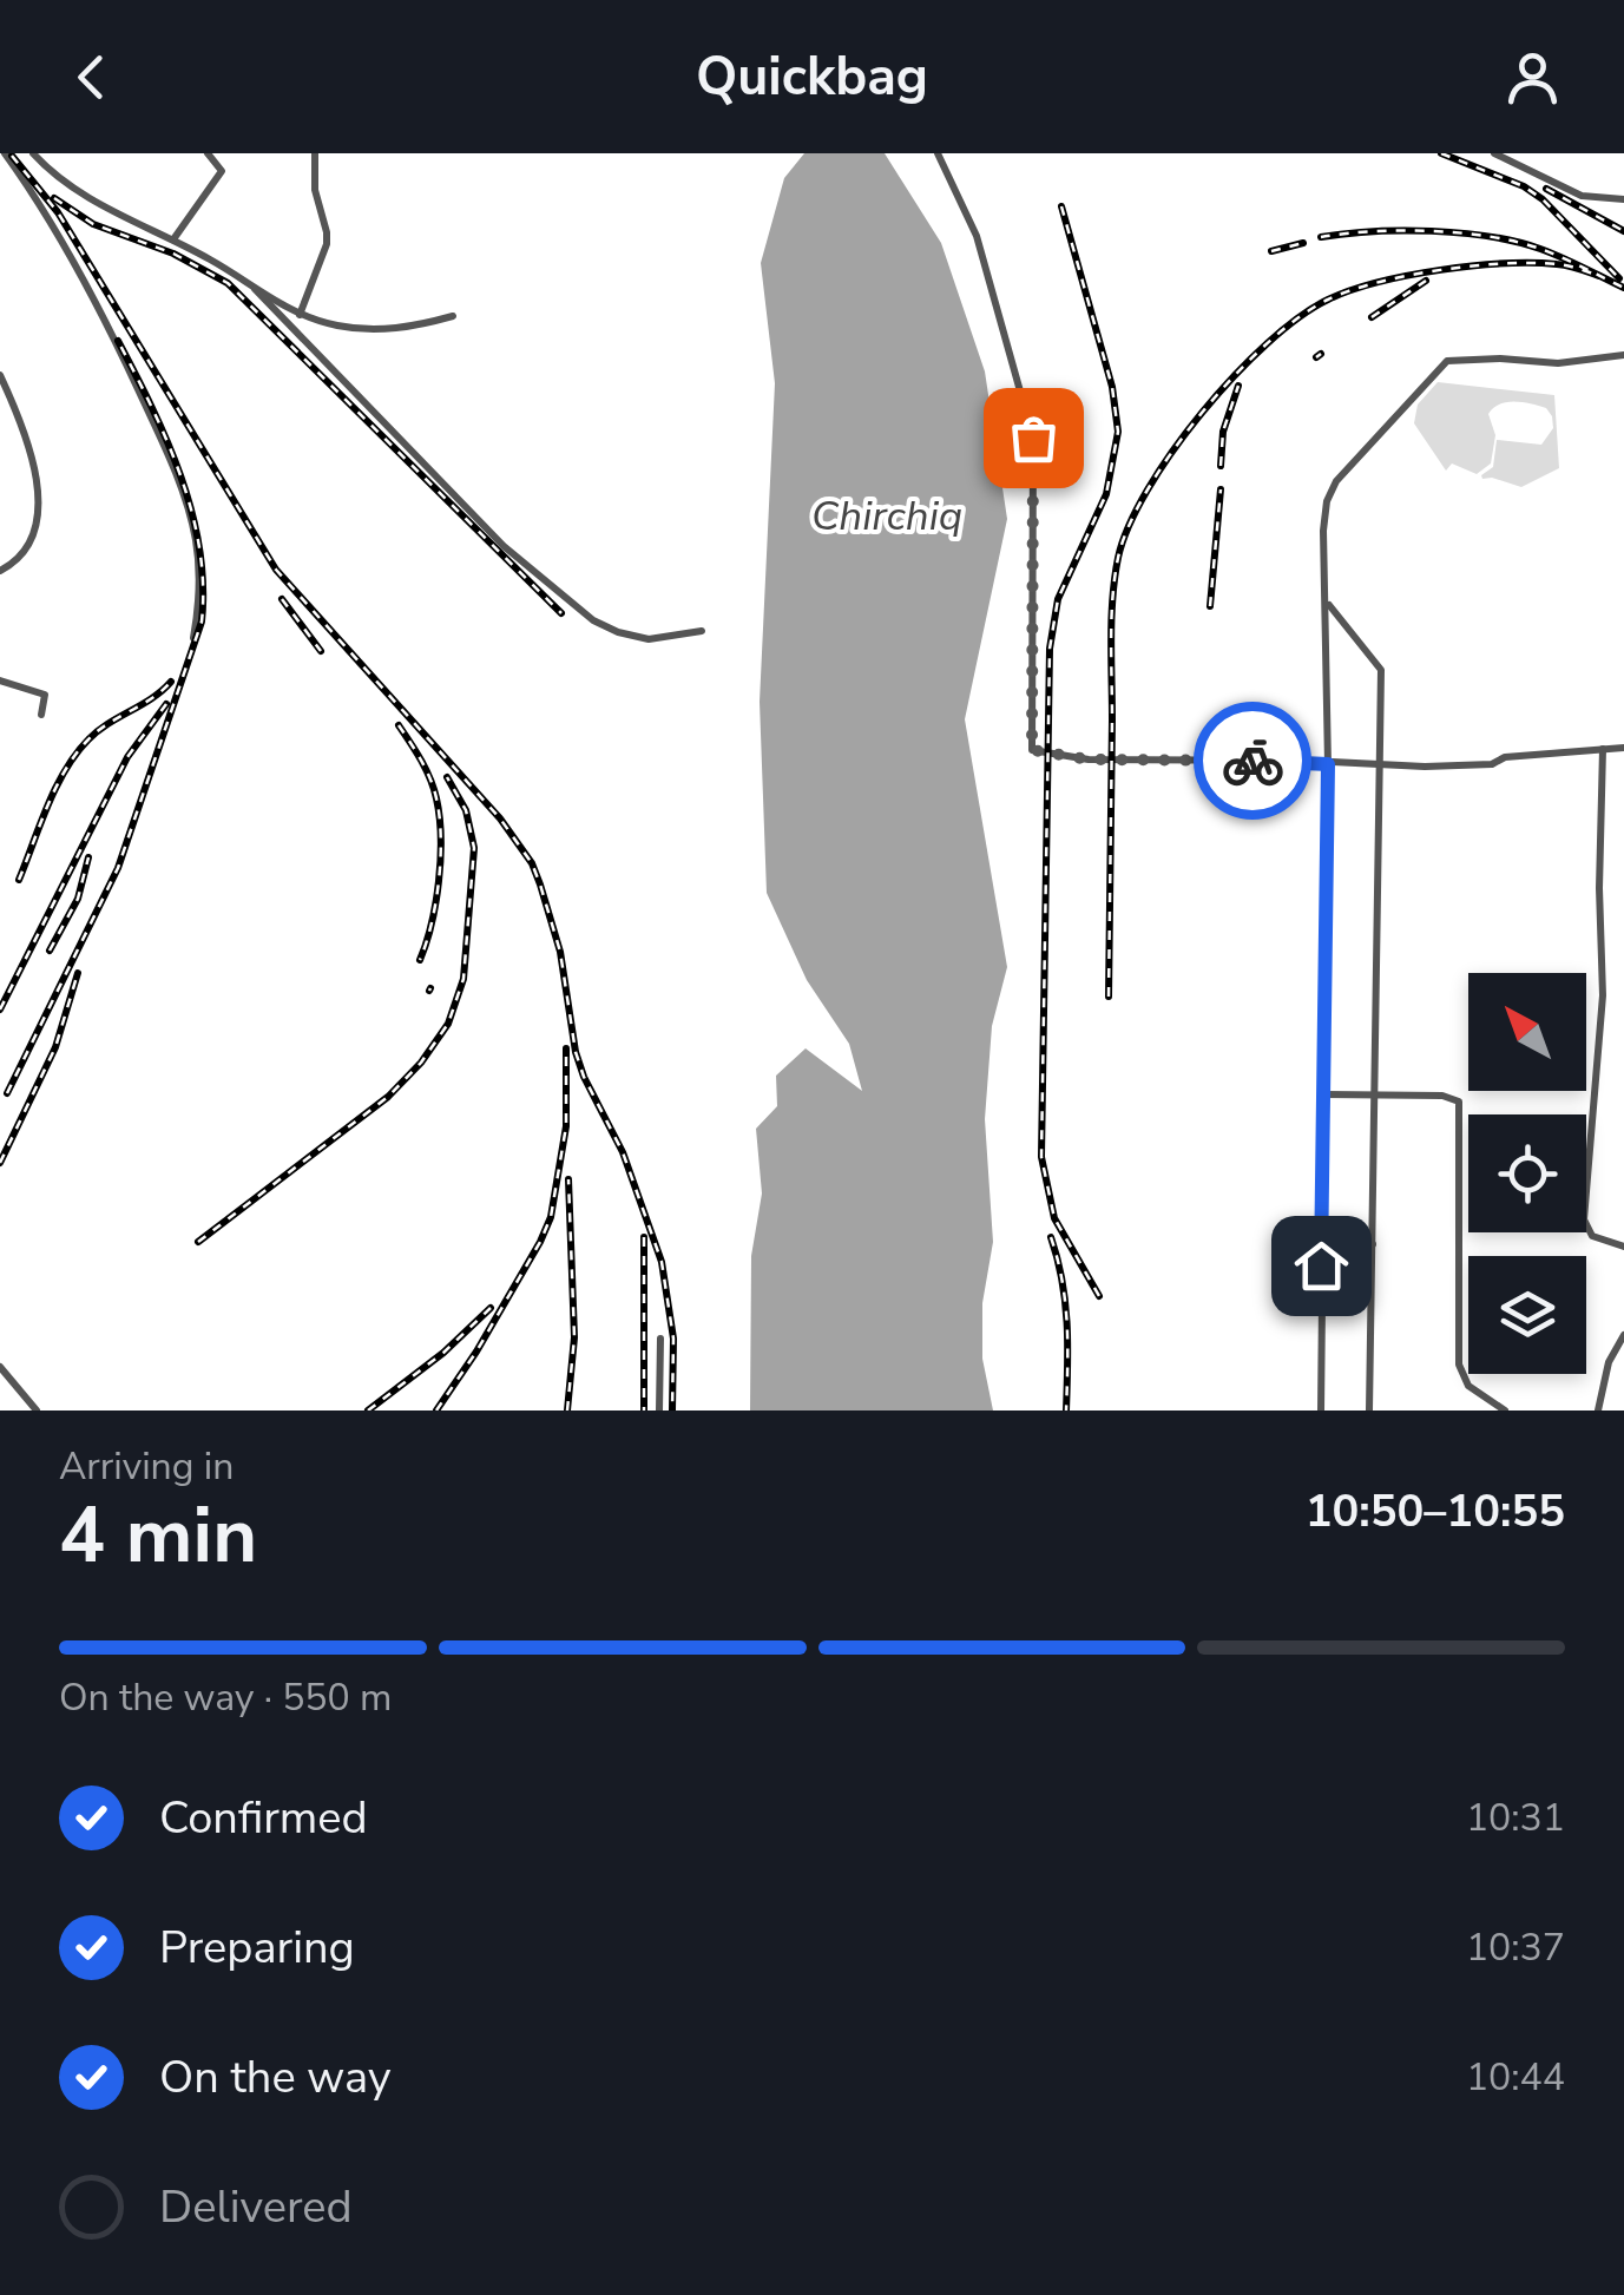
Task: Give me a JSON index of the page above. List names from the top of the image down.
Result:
{
  "water": ["Chirchiq"],
  "north": "top left",
  "page": {
    "header": "Quickbag",
    "heading": ["4 min", "Arriving in", "10:50–10:55"],
    "bar": "On the way · 550 m",
    "list": [
      ["Confirmed", "10:31"],
      ["Preparing", "10:37"],
      ["On the way", "10:44"],
      "Delivered"
    ]
  }
}
